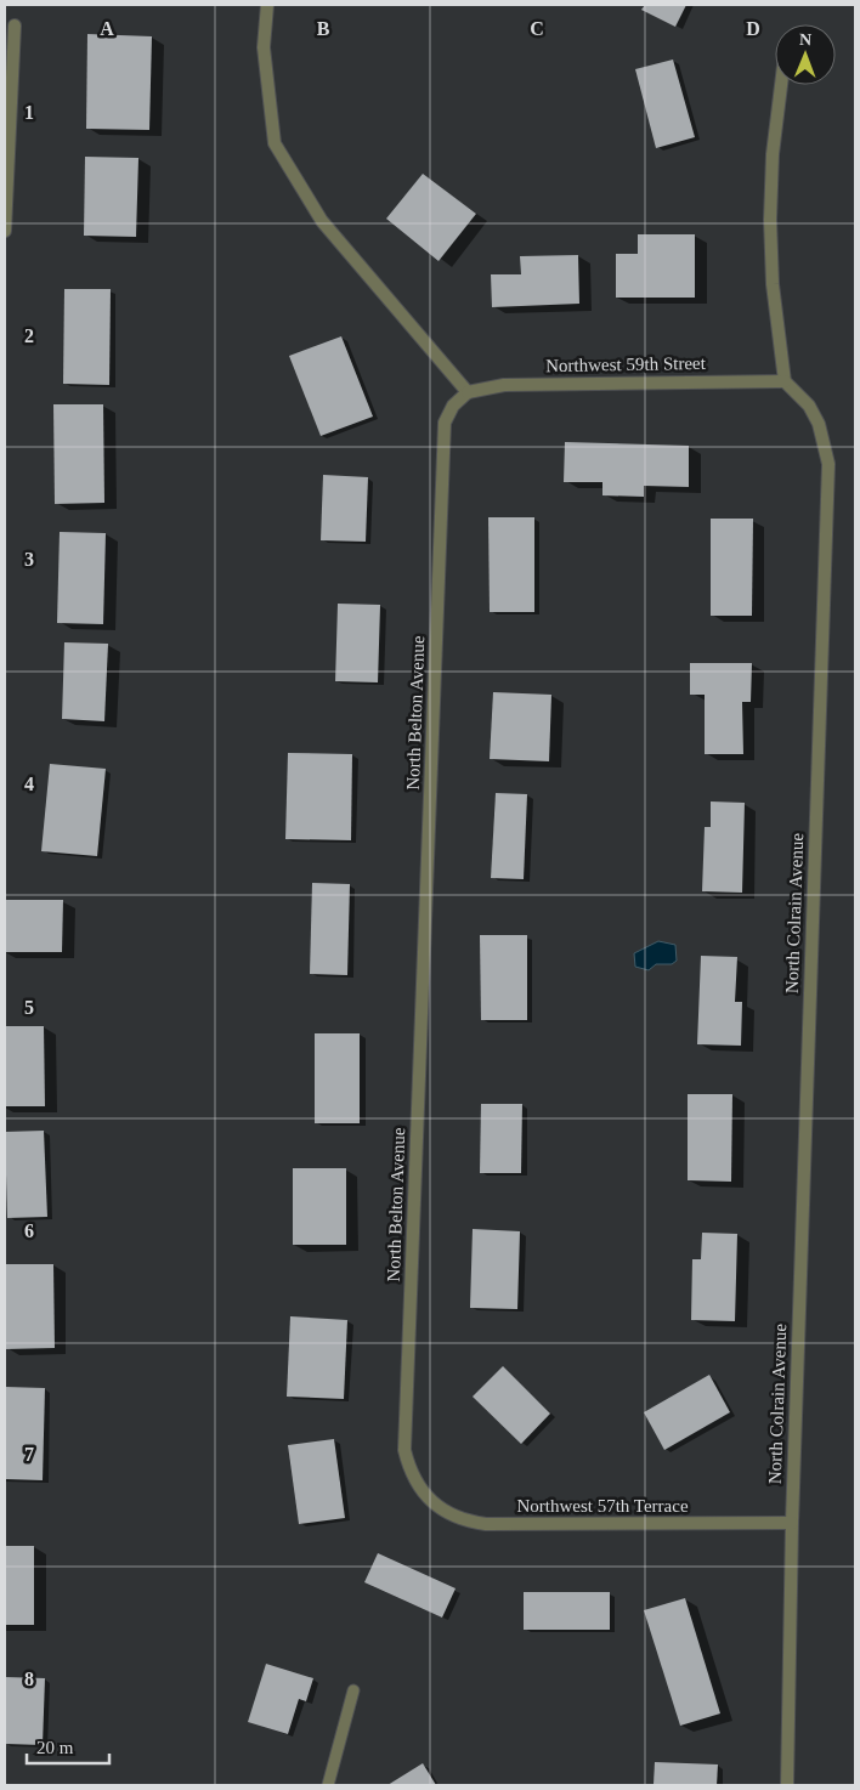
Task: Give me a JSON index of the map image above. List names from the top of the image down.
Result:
{
  "streets": {
    "street": [
      "Northwest 59th Street",
      "North Belton Avenue",
      "North Colrain Avenue",
      "Northwest 57th Terrace"
    ]
  },
  "crossings": [
    ["Northwest 59th Street", "North Belton Avenue"],
    ["Northwest 59th Street", "North Colrain Avenue"],
    ["North Belton Avenue", "Northwest 57th Terrace"],
    ["North Colrain Avenue", "Northwest 57th Terrace"]
  ],
  "scale_bar": "20 m",
  "north": "top",
  "grid": {
    "columns": [
      "A",
      "B",
      "C",
      "D"
    ],
    "rows": [
      "1",
      "2",
      "3",
      "4",
      "5",
      "6",
      "7",
      "8"
    ]
  }
}
